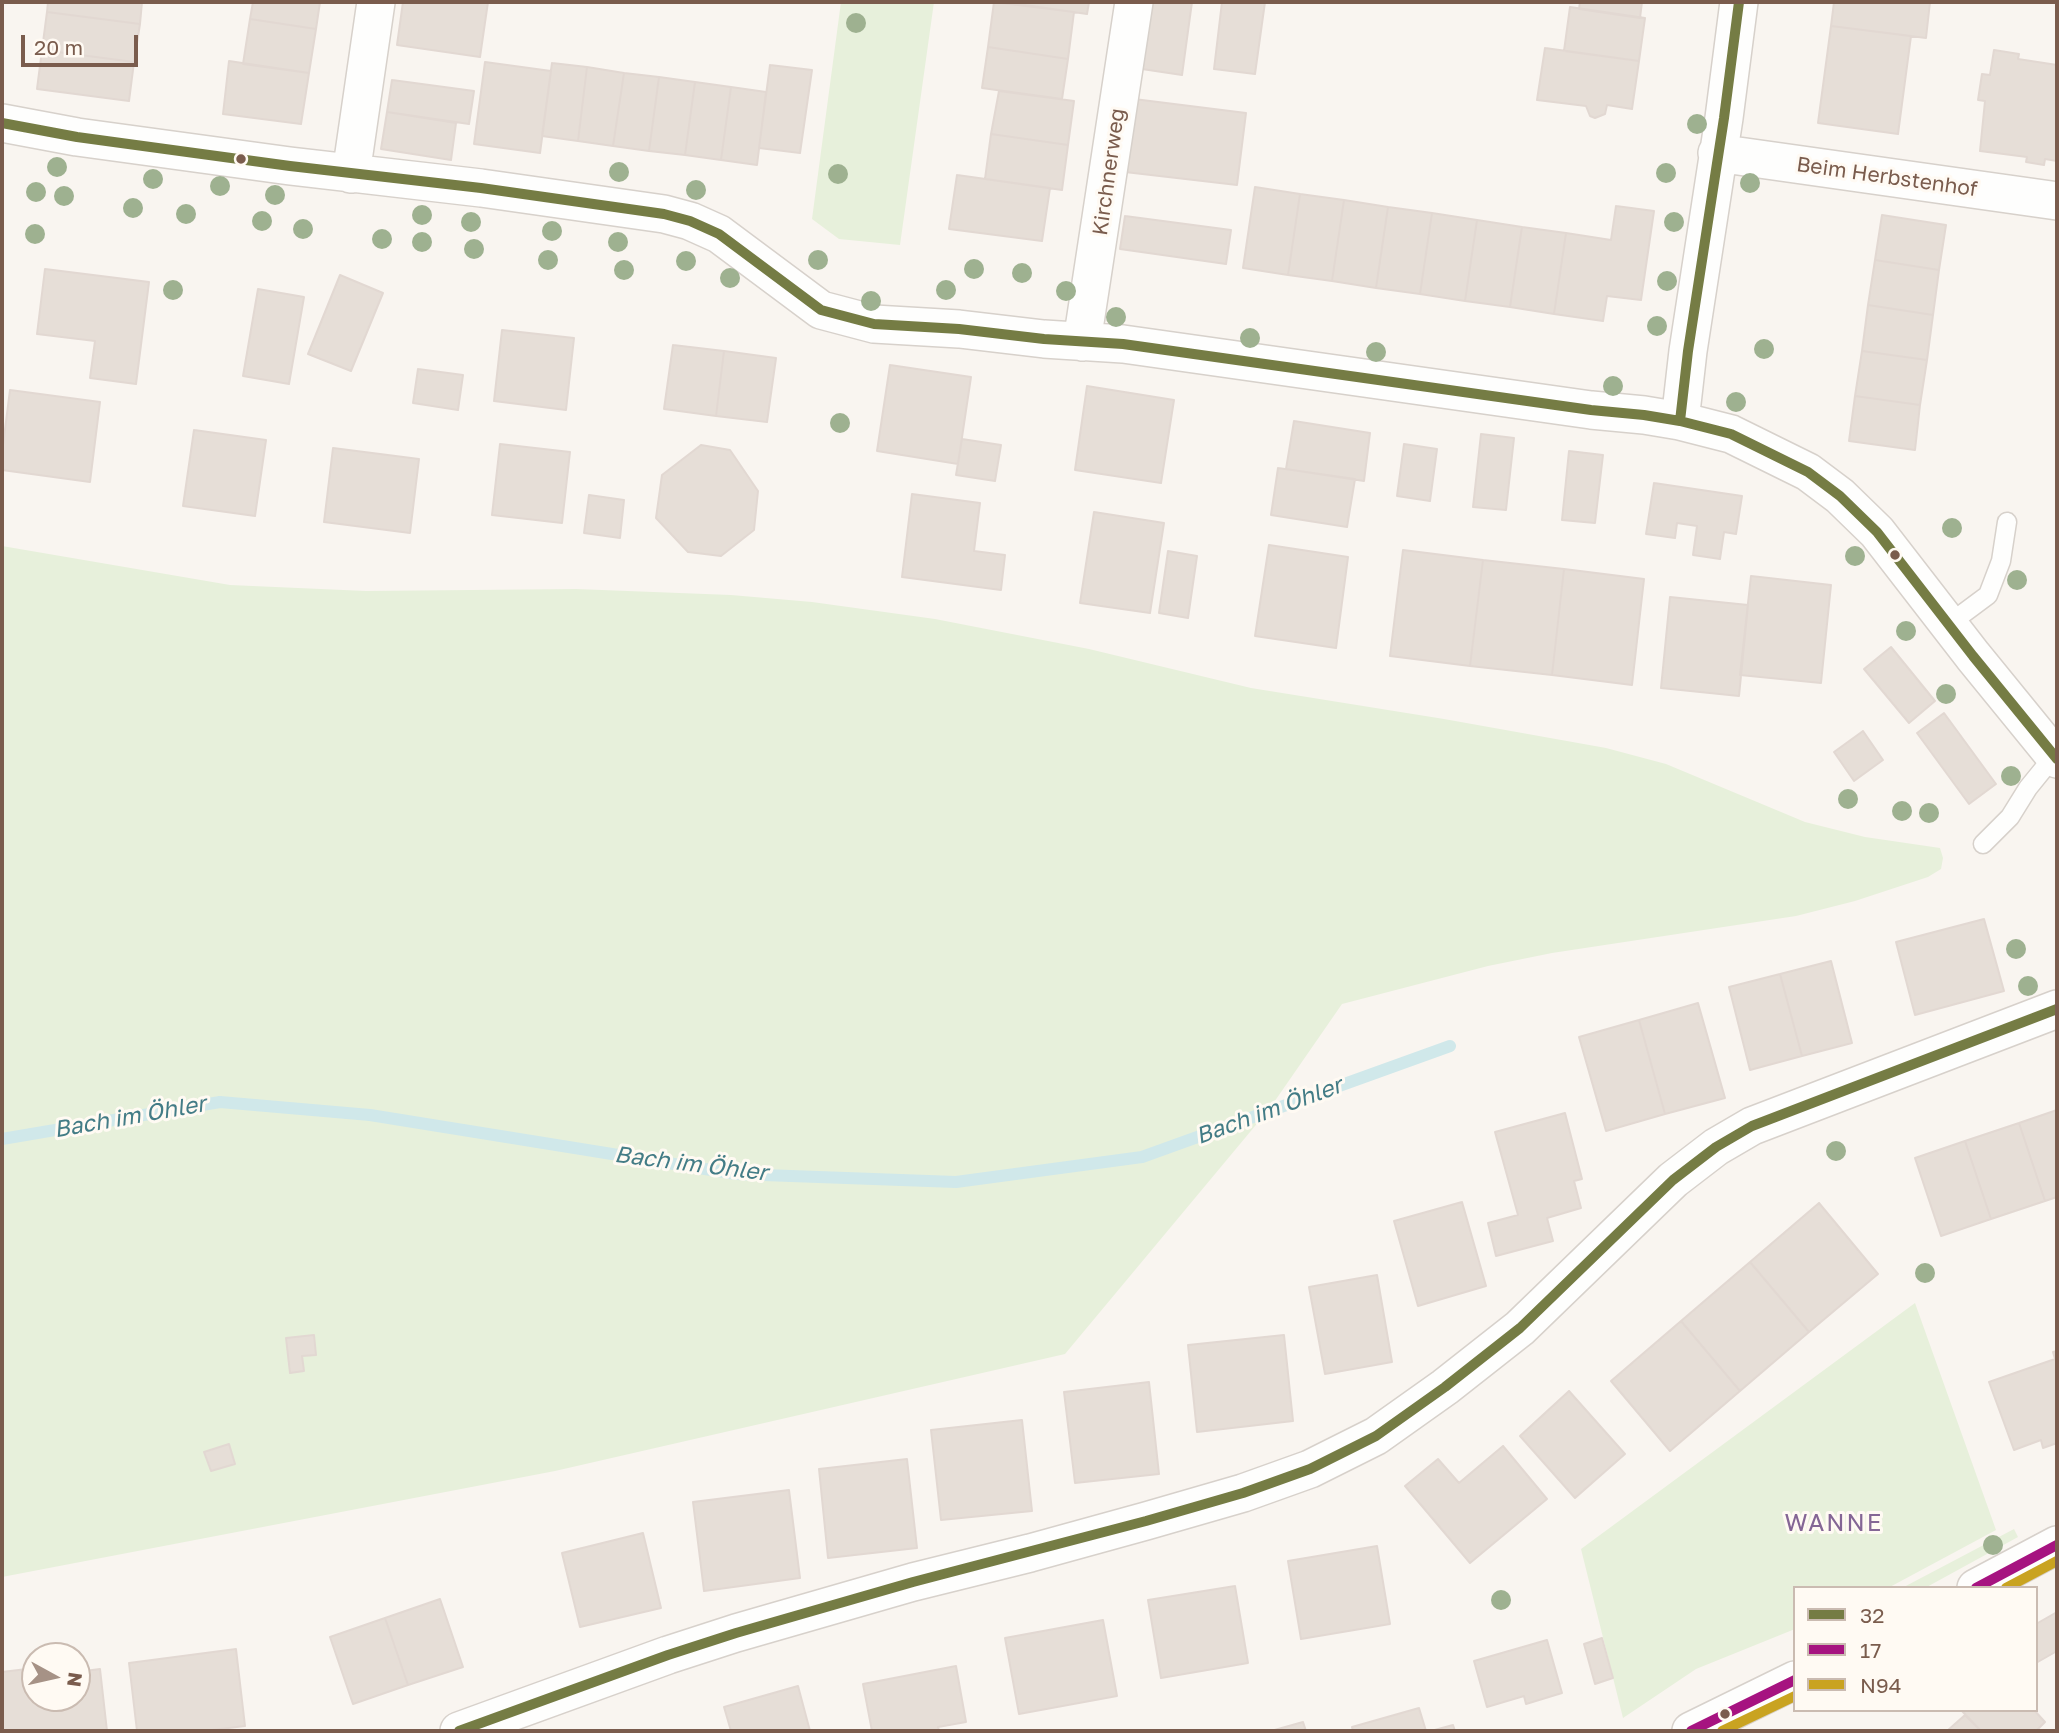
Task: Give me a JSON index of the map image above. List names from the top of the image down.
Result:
{
  "streets": {
    "street": ["Kirchnerweg", "Beim Herbstenhof"]
  },
  "districts": ["WANNE"],
  "water": ["Bach im Öhler"],
  "lines": ["transit line 32", "transit line 17", "transit line N94"],
  "legend": ["32", "17", "N94"],
  "scale_bar": "20 m",
  "north": "right"
}
